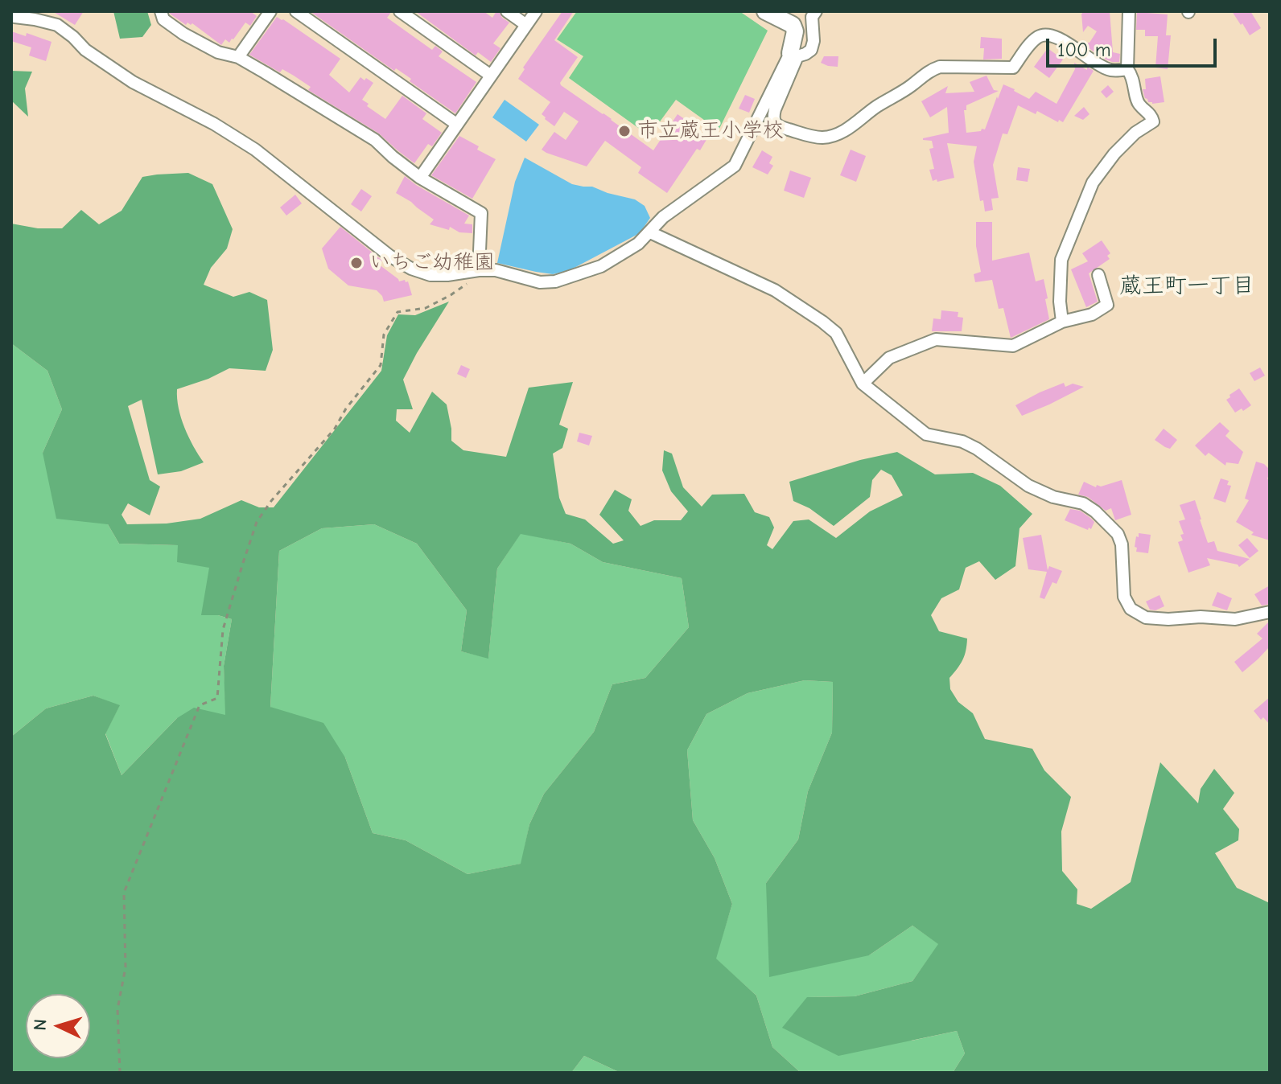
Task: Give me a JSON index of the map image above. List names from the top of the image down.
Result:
{
  "districts": ["蔵王町一丁目"],
  "places": ["市立蔵王小学校", "いちご幼稚園"],
  "scale_bar": "100 m",
  "north": "left"
}
